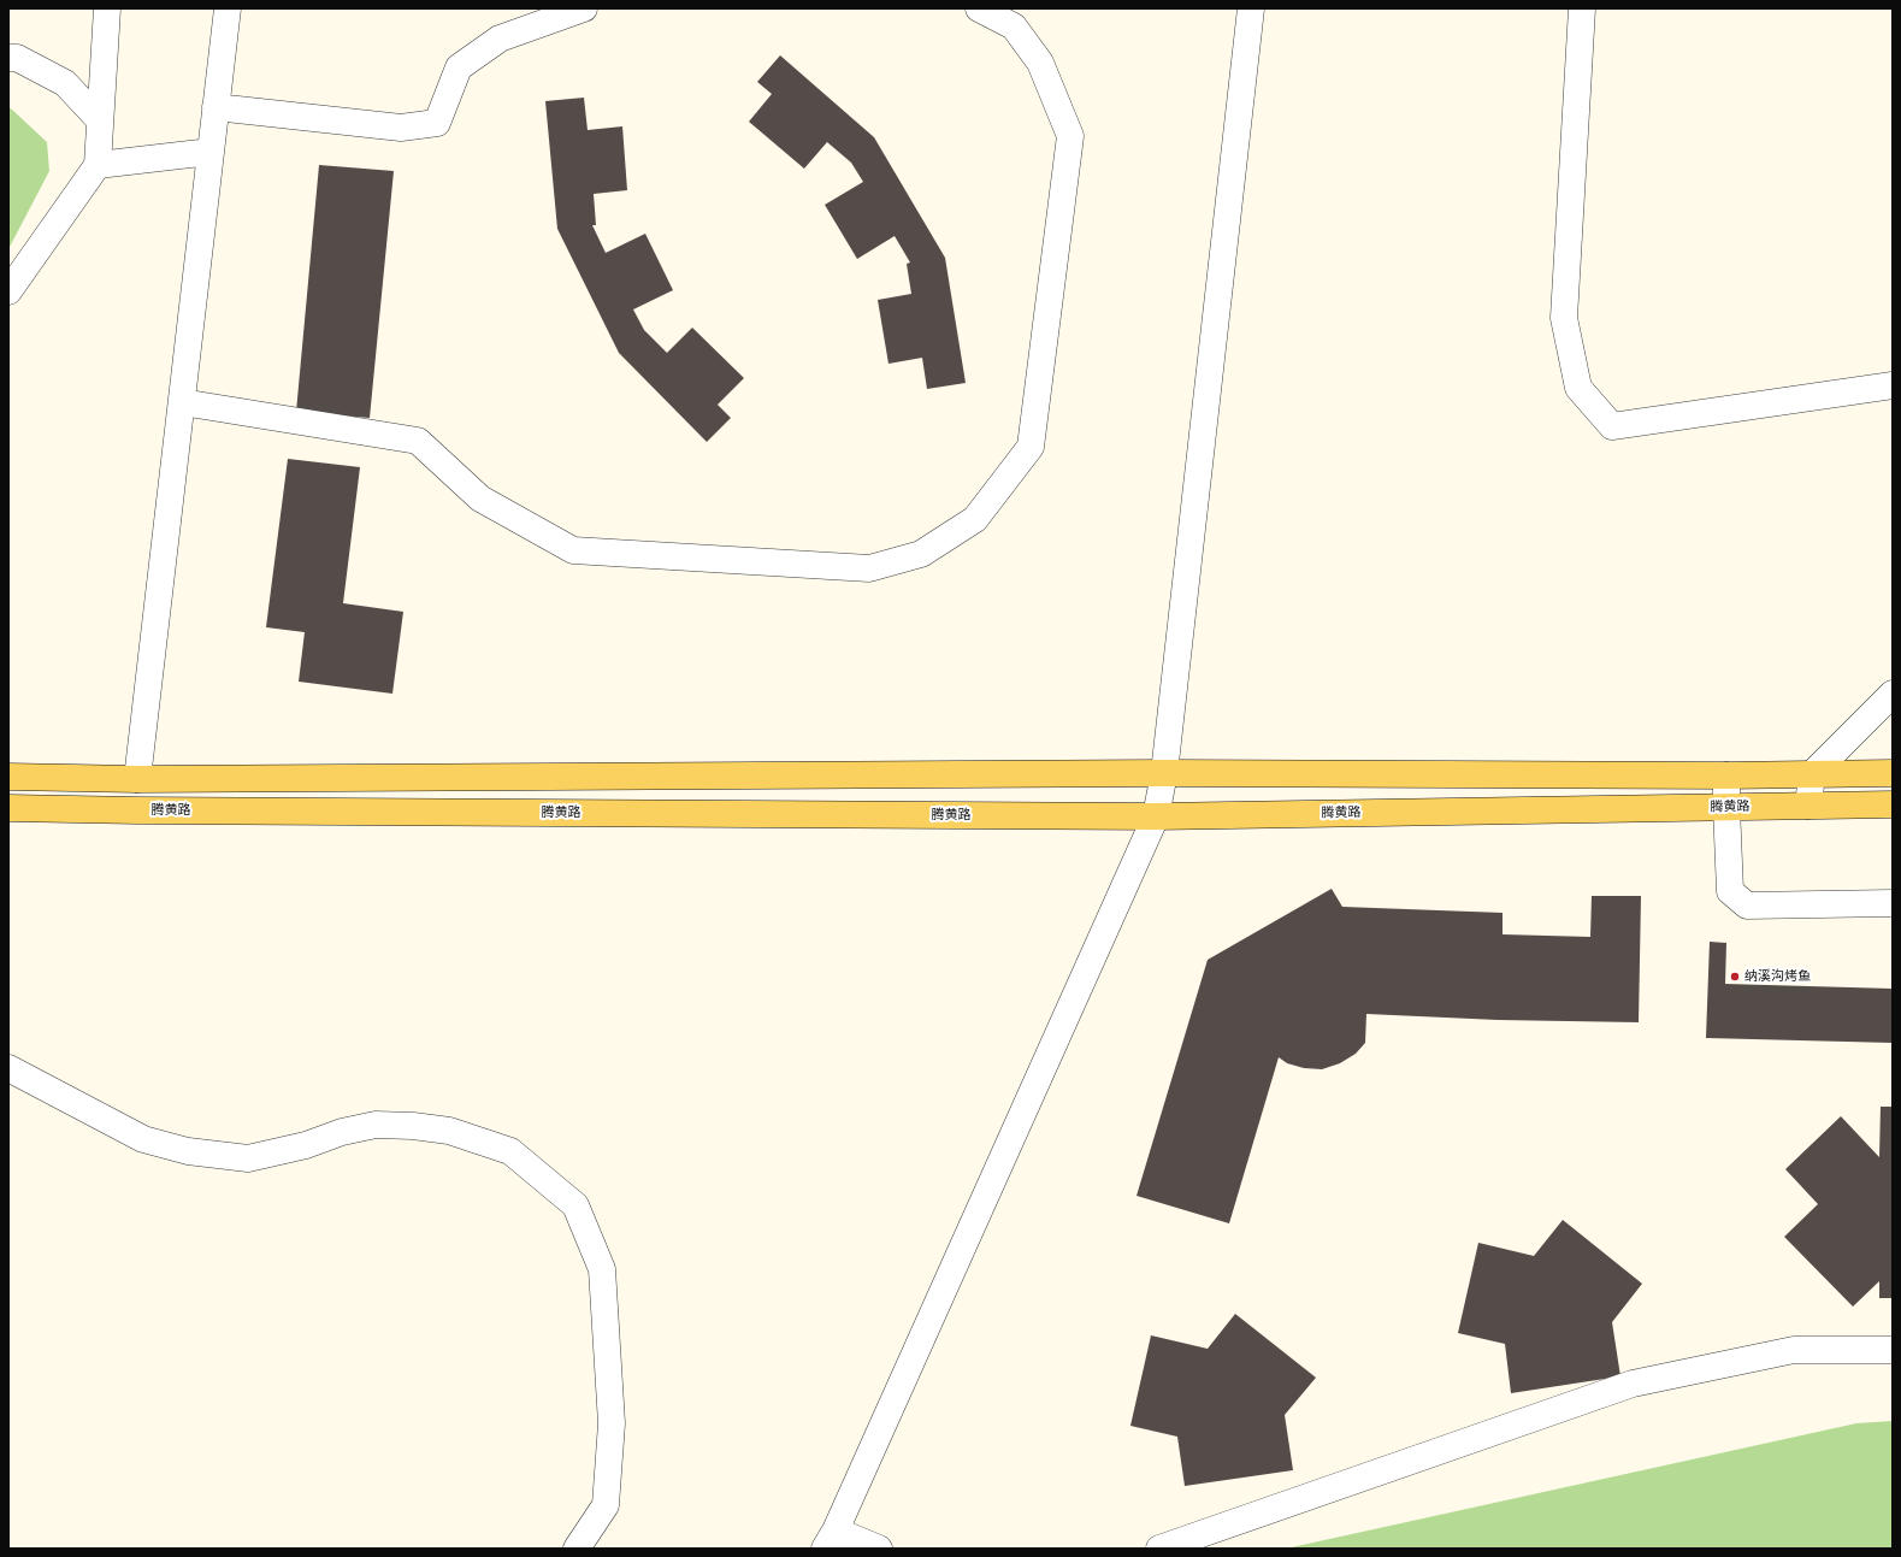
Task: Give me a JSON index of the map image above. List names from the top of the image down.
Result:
{
  "streets": {
    "main road": ["腾黄路"]
  },
  "places": ["纳溪沟烤鱼"]
}
